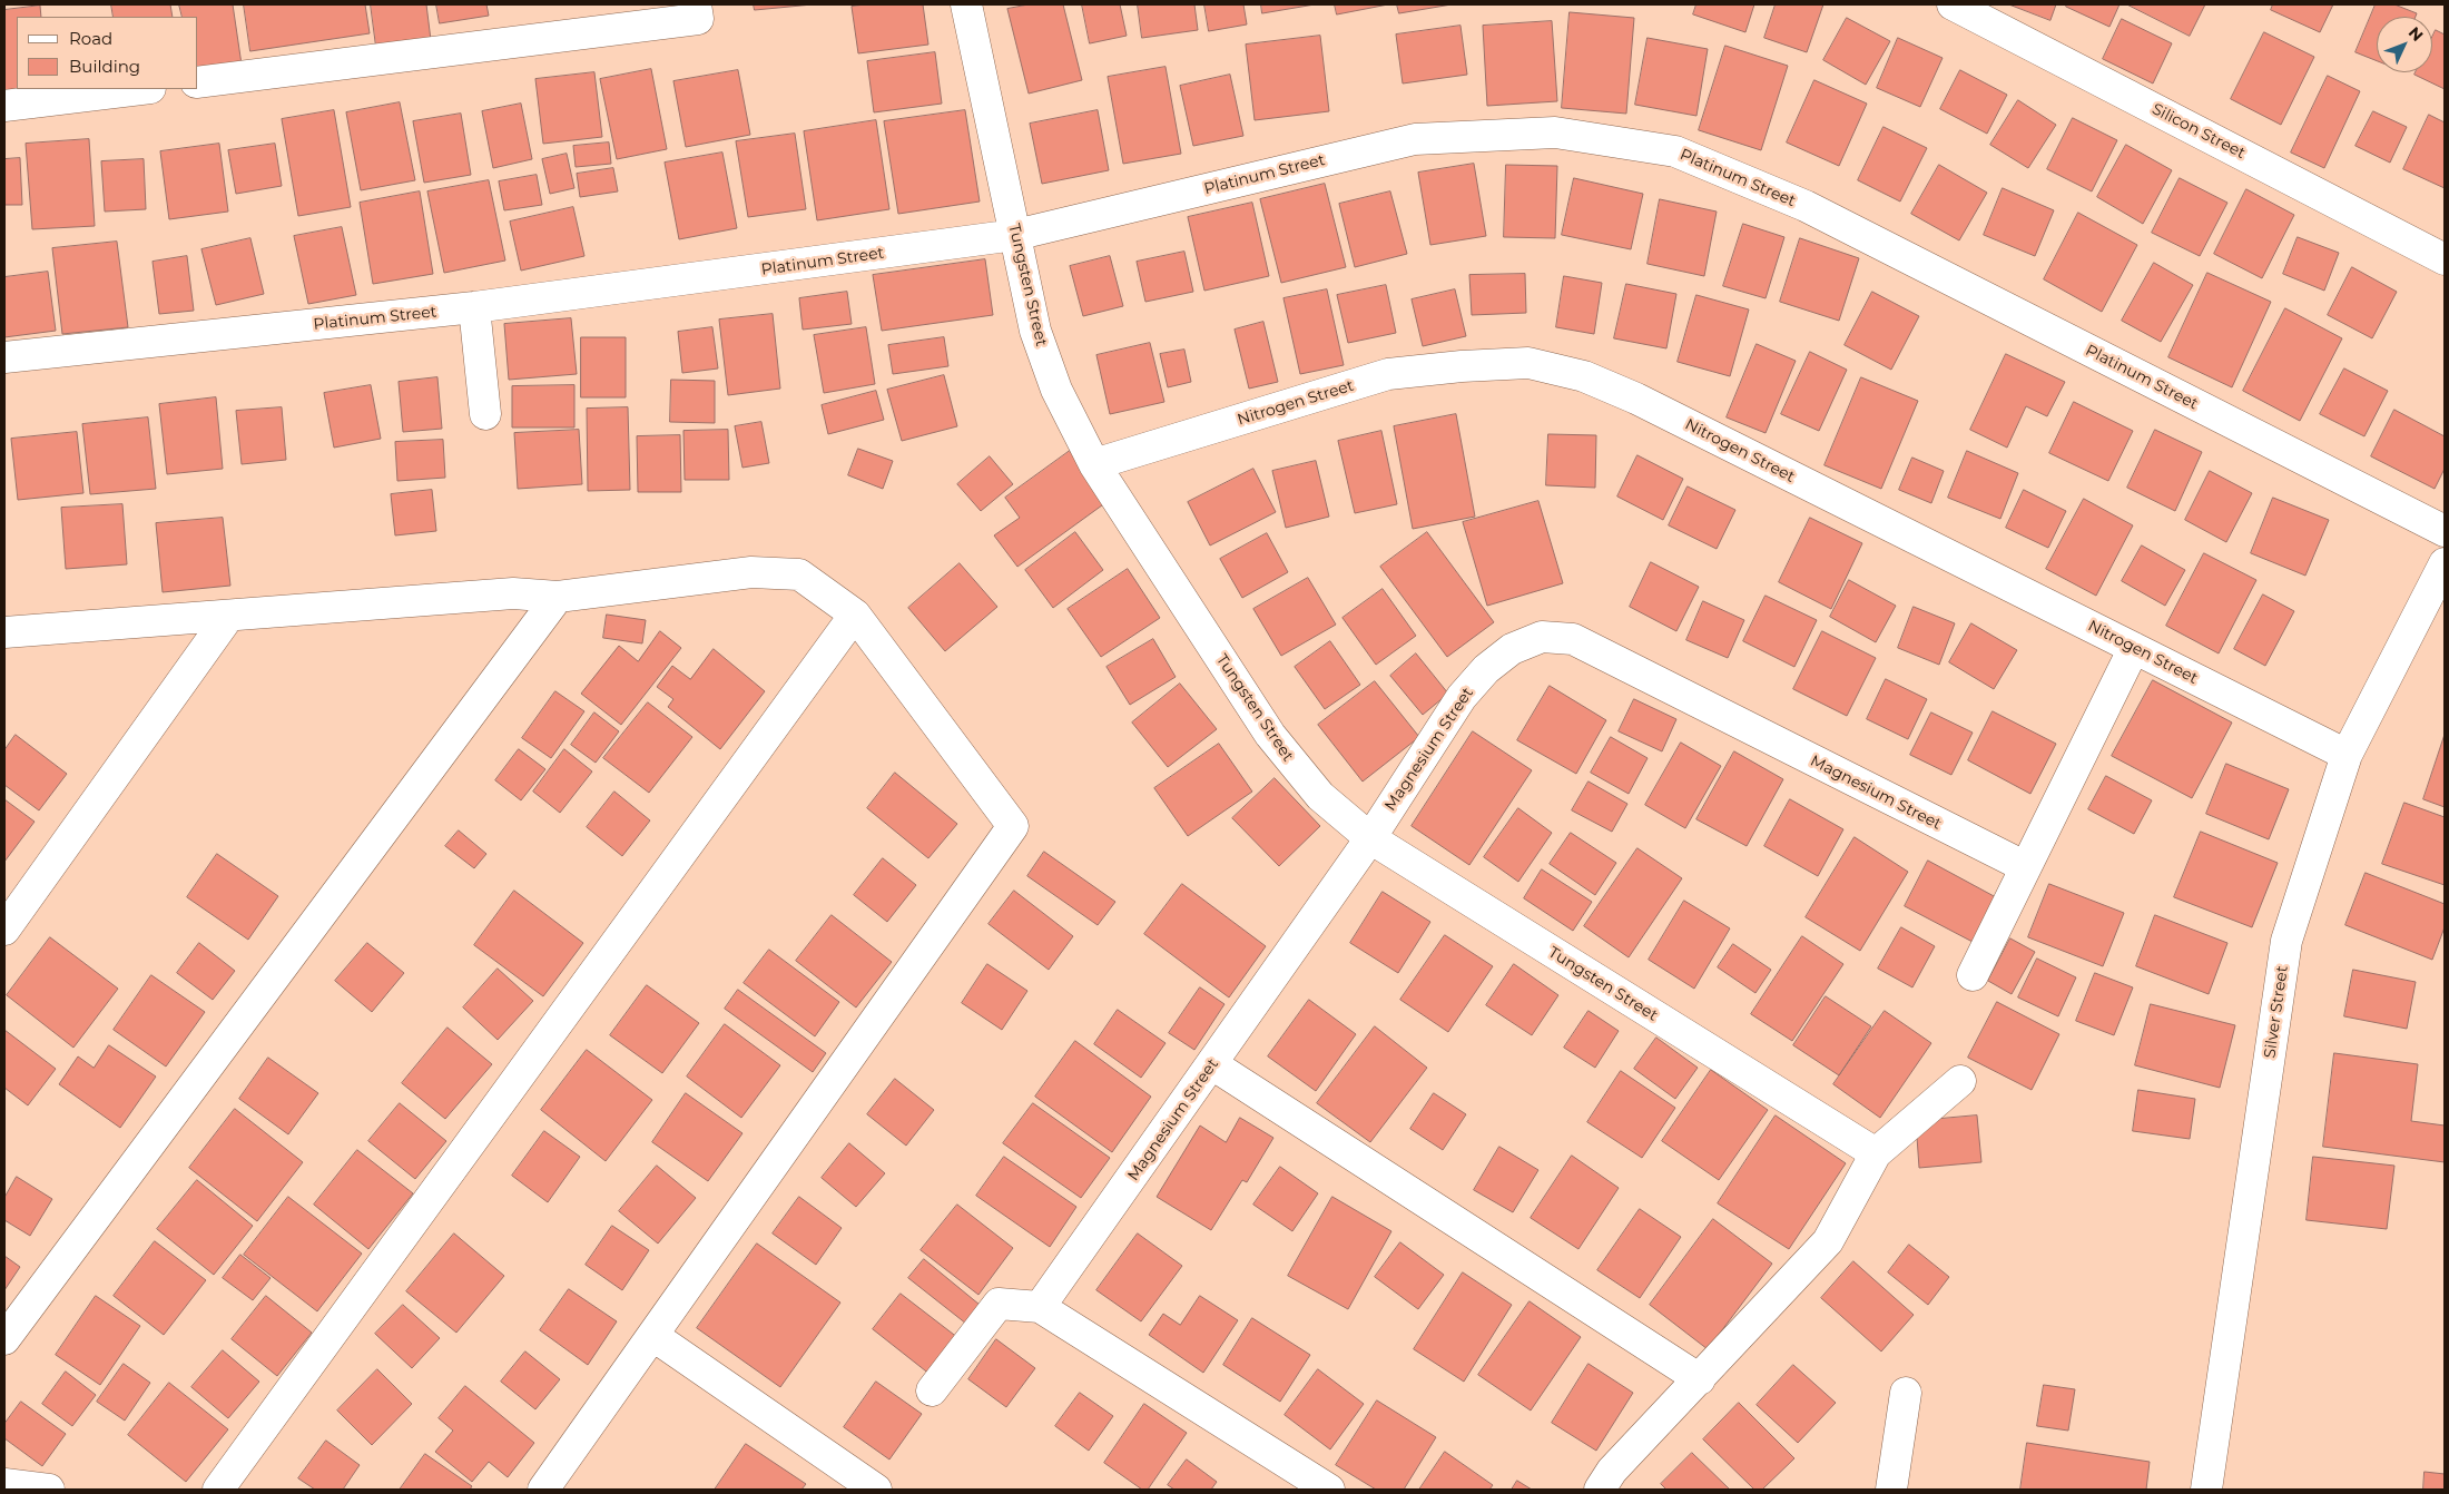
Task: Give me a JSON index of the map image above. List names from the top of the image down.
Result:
{
  "streets": {
    "street": [
      "Silicon Street",
      "Platinum Street",
      "Tungsten Street",
      "Nitrogen Street",
      "Magnesium Street",
      "Silver Street"
    ]
  },
  "crossings": [
    ["Platinum Street", "Tungsten Street"],
    ["Tungsten Street", "Nitrogen Street"],
    ["Tungsten Street", "Magnesium Street"],
    ["Nitrogen Street", "Silver Street"]
  ],
  "legend": ["Road", "Building"],
  "north": "top right"
}
